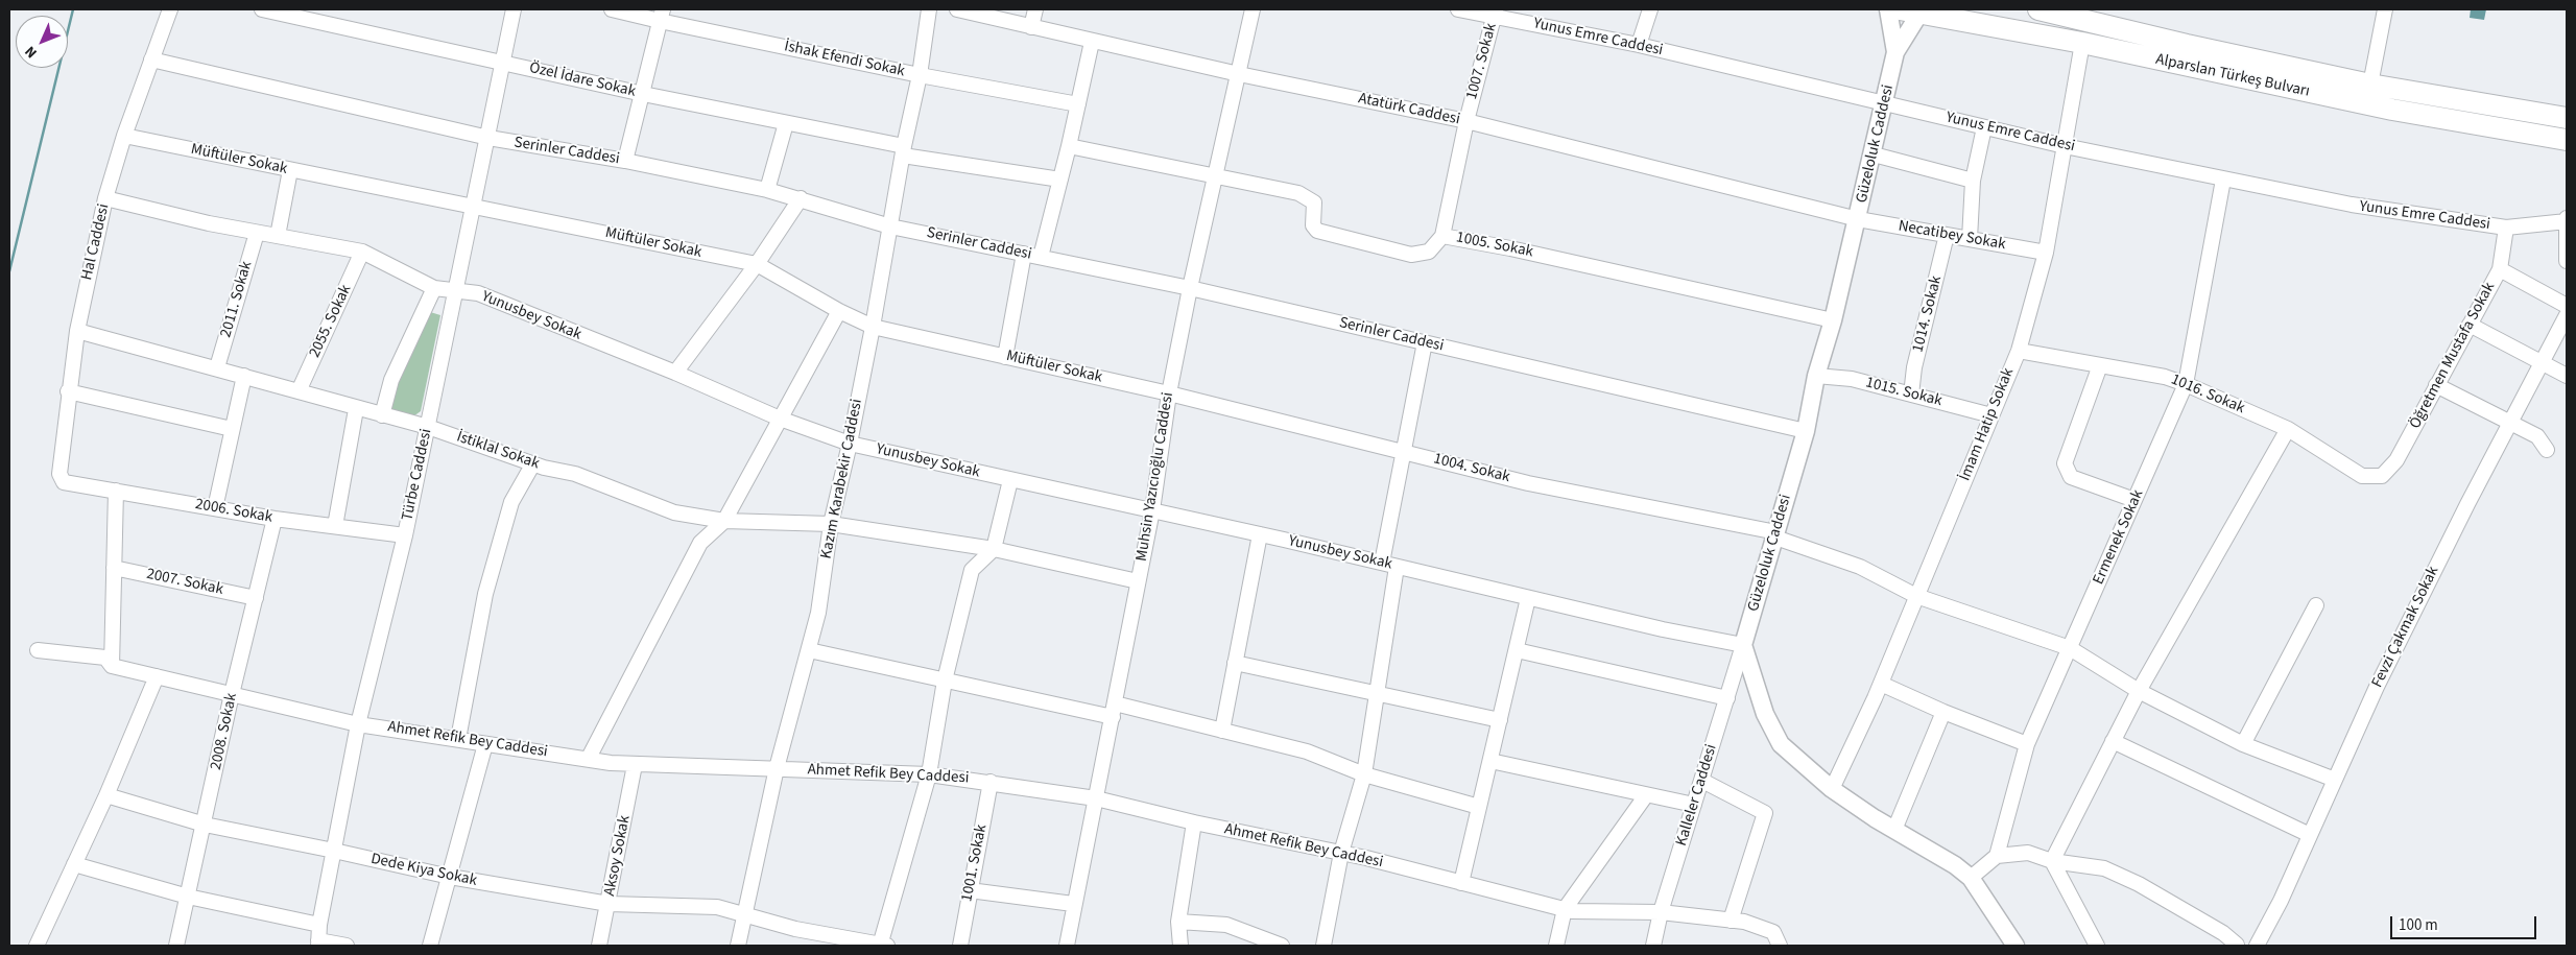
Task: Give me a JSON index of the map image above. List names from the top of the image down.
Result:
{
  "streets": {
    "highway": ["Alparslan Türkeş Bulvarı"],
    "main road": ["Güzeloluk Caddesi"],
    "street": [
      "Yunus Emre Caddesi",
      "İshak Efendi Sokak",
      "1007. Sokak",
      "Özel İdare Sokak",
      "Atatürk Caddesi",
      "Serinler Caddesi",
      "Müftüler Sokak",
      "Necatibey Sokak",
      "Hal Caddesi",
      "1005. Sokak",
      "2011. Sokak",
      "1014. Sokak",
      "Yunusbey Sokak",
      "2055. Sokak",
      "Öğretmen Mustafa Sokak",
      "1015. Sokak",
      "1016. Sokak",
      "İmam Hatip Sokak",
      "İstiklal Sokak",
      "1004. Sokak",
      "Türbe Caddesi",
      "Muhsin Yazıcıoğlu Caddesi",
      "Kazım Karabekir Caddesi",
      "2006. Sokak",
      "Ermenek Sokak",
      "2007. Sokak",
      "Fevzi Çakmak Sokak",
      "2008. Sokak",
      "Ahmet Refik Bey Caddesi",
      "Kalleler Caddesi",
      "Aksoy Sokak",
      "1001. Sokak",
      "Dede Kiya Sokak"
    ]
  },
  "crossings": [
    ["Yunus Emre Caddesi", "1007. Sokak"],
    ["Yunus Emre Caddesi", "Güzeloluk Caddesi"],
    ["Yunus Emre Caddesi", "Öğretmen Mustafa Sokak"],
    ["Yunus Emre Caddesi", "İmam Hatip Sokak"],
    ["Yunus Emre Caddesi", "Ermenek Sokak"],
    ["İshak Efendi Sokak", "Kazım Karabekir Caddesi"],
    ["1007. Sokak", "Atatürk Caddesi"],
    ["1007. Sokak", "1005. Sokak"],
    ["Alparslan Türkeş Bulvarı", "Güzeloluk Caddesi"],
    ["Alparslan Türkeş Bulvarı", "İmam Hatip Sokak"],
    ["Özel İdare Sokak", "Türbe Caddesi"],
    ["Özel İdare Sokak", "Kazım Karabekir Caddesi"],
    ["Atatürk Caddesi", "Güzeloluk Caddesi"],
    ["Atatürk Caddesi", "Necatibey Sokak"],
    ["Atatürk Caddesi", "Muhsin Yazıcıoğlu Caddesi"],
    ["Güzeloluk Caddesi", "Serinler Caddesi"],
    ["Güzeloluk Caddesi", "Necatibey Sokak"],
    ["Güzeloluk Caddesi", "1005. Sokak"],
    ["Güzeloluk Caddesi", "Yunusbey Sokak"],
    ["Güzeloluk Caddesi", "1015. Sokak"],
    ["Güzeloluk Caddesi", "1004. Sokak"],
    ["Güzeloluk Caddesi", "Kalleler Caddesi"],
    ["Serinler Caddesi", "Hal Caddesi"],
    ["Serinler Caddesi", "Türbe Caddesi"],
    ["Serinler Caddesi", "Muhsin Yazıcıoğlu Caddesi"],
    ["Serinler Caddesi", "Kazım Karabekir Caddesi"],
    ["Müftüler Sokak", "Hal Caddesi"],
    ["Müftüler Sokak", "1004. Sokak"],
    ["Müftüler Sokak", "Türbe Caddesi"],
    ["Müftüler Sokak", "Muhsin Yazıcıoğlu Caddesi"],
    ["Müftüler Sokak", "Kazım Karabekir Caddesi"],
    ["Necatibey Sokak", "1014. Sokak"],
    ["Necatibey Sokak", "İmam Hatip Sokak"],
    ["Hal Caddesi", "Yunusbey Sokak"],
    ["Hal Caddesi", "İstiklal Sokak"],
    ["Hal Caddesi", "2006. Sokak"],
    ["1005. Sokak", "Muhsin Yazıcıoğlu Caddesi"],
    ["2011. Sokak", "Yunusbey Sokak"],
    ["2011. Sokak", "İstiklal Sokak"],
    ["1014. Sokak", "1015. Sokak"],
    ["Yunusbey Sokak", "2055. Sokak"],
    ["Yunusbey Sokak", "Türbe Caddesi"],
    ["Yunusbey Sokak", "Muhsin Yazıcıoğlu Caddesi"],
    ["Yunusbey Sokak", "Kazım Karabekir Caddesi"],
    ["Yunusbey Sokak", "Kalleler Caddesi"],
    ["2055. Sokak", "İstiklal Sokak"],
    ["Öğretmen Mustafa Sokak", "1016. Sokak"],
    ["1015. Sokak", "İmam Hatip Sokak"],
    ["1016. Sokak", "İmam Hatip Sokak"],
    ["1016. Sokak", "Ermenek Sokak"],
    ["İmam Hatip Sokak", "1004. Sokak"],
    ["İstiklal Sokak", "Türbe Caddesi"],
    ["İstiklal Sokak", "Muhsin Yazıcıoğlu Caddesi"],
    ["İstiklal Sokak", "Kazım Karabekir Caddesi"],
    ["1004. Sokak", "Muhsin Yazıcıoğlu Caddesi"],
    ["1004. Sokak", "Ermenek Sokak"],
    ["1004. Sokak", "Fevzi Çakmak Sokak"],
    ["Türbe Caddesi", "2006. Sokak"],
    ["Türbe Caddesi", "Ahmet Refik Bey Caddesi"],
    ["Türbe Caddesi", "Dede Kiya Sokak"],
    ["Muhsin Yazıcıoğlu Caddesi", "Ahmet Refik Bey Caddesi"],
    ["Kazım Karabekir Caddesi", "Ahmet Refik Bey Caddesi"],
    ["Kazım Karabekir Caddesi", "Dede Kiya Sokak"],
    ["2006. Sokak", "2008. Sokak"],
    ["2007. Sokak", "2008. Sokak"],
    ["2008. Sokak", "Ahmet Refik Bey Caddesi"],
    ["2008. Sokak", "Dede Kiya Sokak"],
    ["Ahmet Refik Bey Caddesi", "Kalleler Caddesi"],
    ["Ahmet Refik Bey Caddesi", "Aksoy Sokak"],
    ["Ahmet Refik Bey Caddesi", "1001. Sokak"],
    ["Aksoy Sokak", "Dede Kiya Sokak"]
  ],
  "scale_bar": "100 m",
  "north": "bottom left"
}
